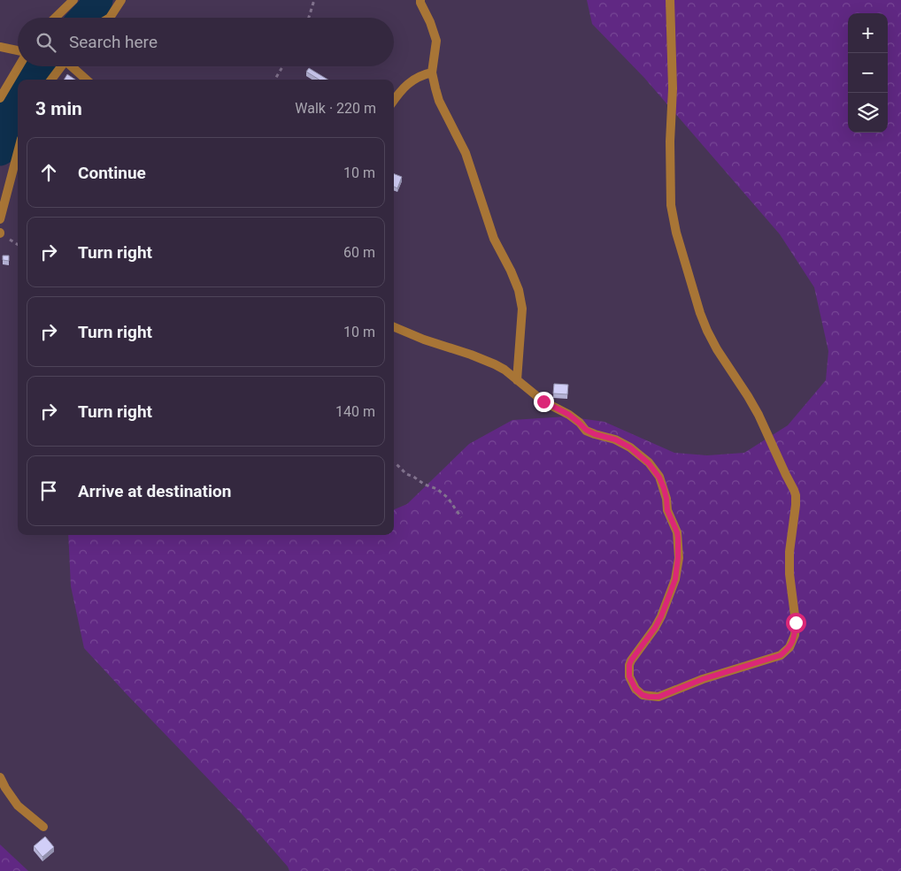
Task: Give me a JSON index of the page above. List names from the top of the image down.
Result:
{
  "page": {
    "map_buttons": ["+", "−"],
    "search": "Search here",
    "heading": ["3 min", "Walk · 220 m"],
    "list": [
      ["Continue", "10 m"],
      ["Turn right", "60 m"],
      ["Turn right", "10 m"],
      ["Turn right", "140 m"],
      "Arrive at destination"
    ]
  }
}
